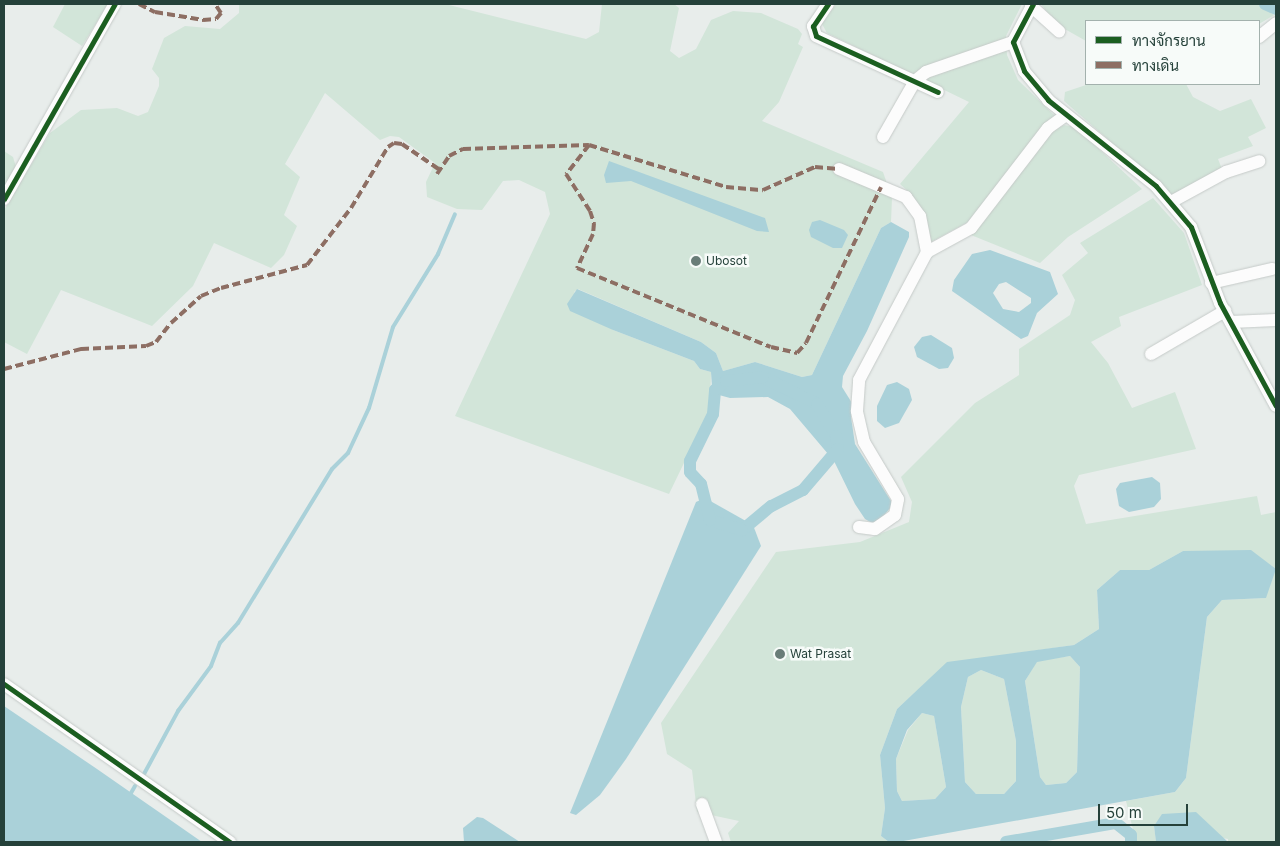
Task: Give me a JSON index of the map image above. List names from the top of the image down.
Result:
{
  "places": ["Ubosot", "Wat Prasat"],
  "legend": ["ทางจักรยาน", "ทางเดิน"],
  "scale_bar": "50 m"
}
